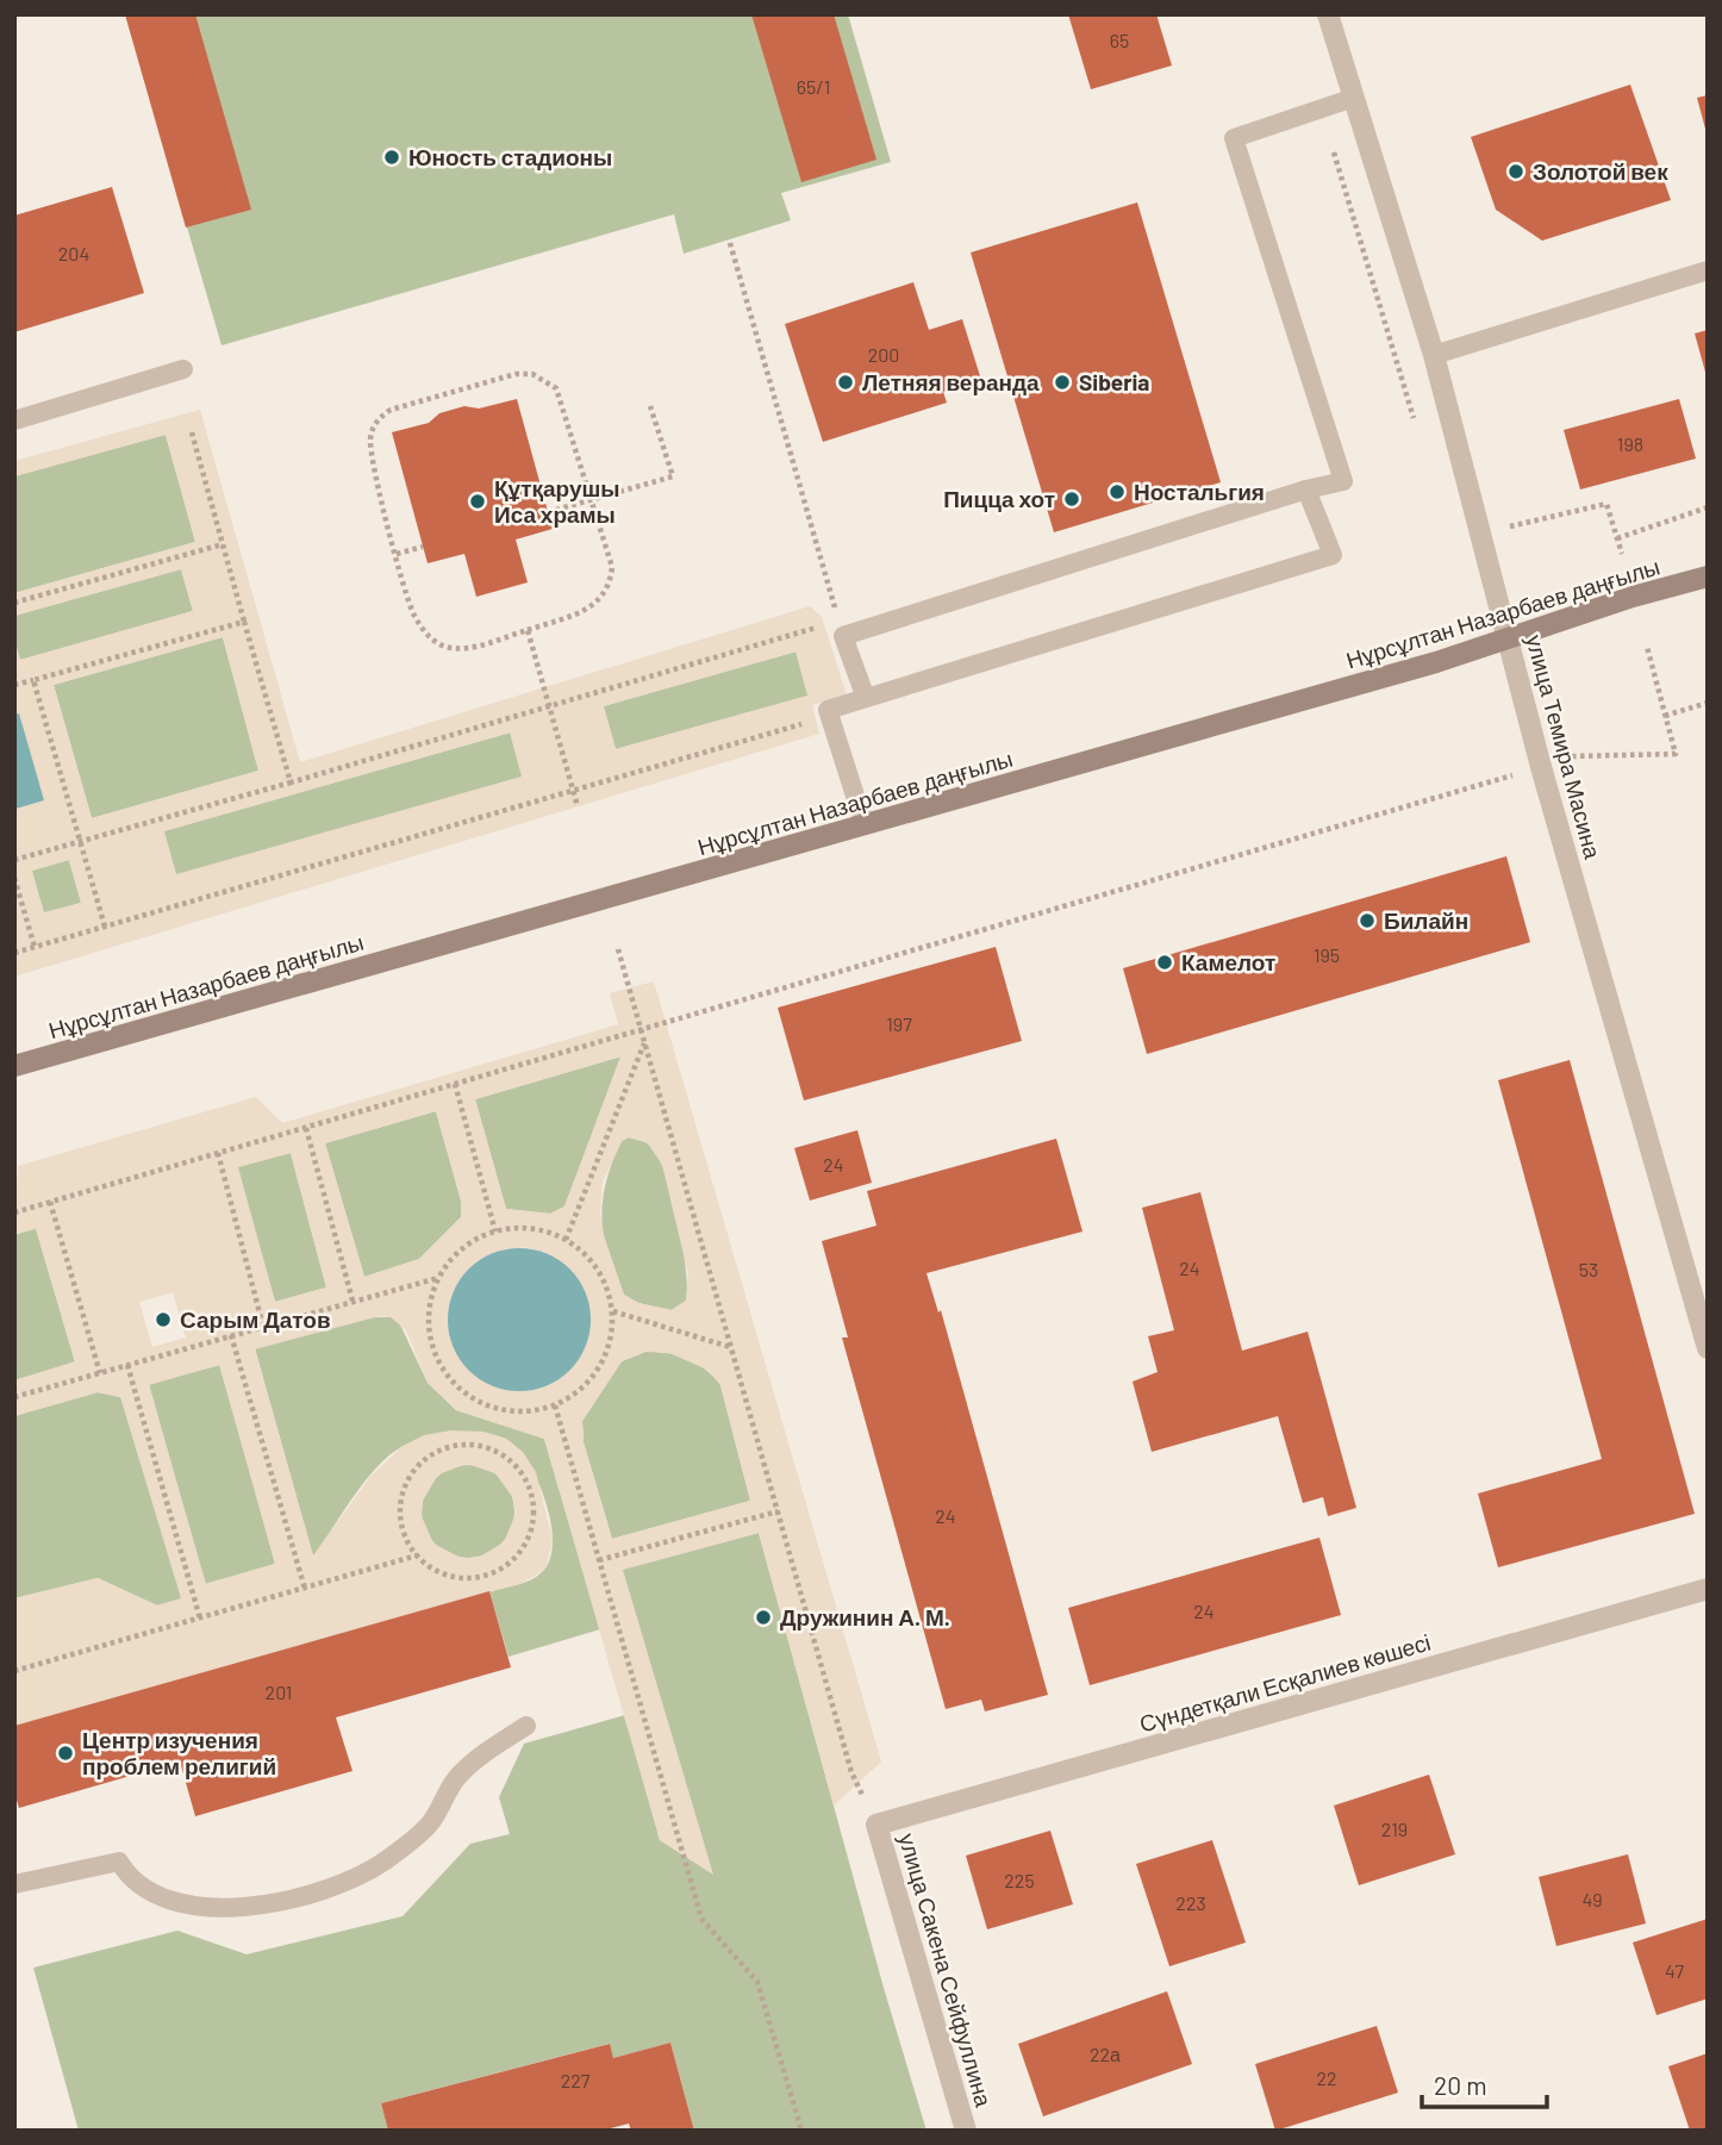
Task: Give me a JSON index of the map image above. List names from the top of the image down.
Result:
{
  "streets": {
    "main road": ["Нұрсұлтан Назарбаев даңғылы"],
    "street": ["улица Темира Масина", "Сүндетқали Есқалиев көшесі", "улица Сакена Сейфуллина"]
  },
  "crossings": [
    ["Нұрсұлтан Назарбаев даңғылы", "улица Темира Масина"],
    ["Сүндетқали Есқалиев көшесі", "улица Сакена Сейфуллина"]
  ],
  "places": [
    "Юность стадионы",
    "Золотой век",
    "Летняя веранда",
    "Siberia",
    "Ностальгия",
    "Пицца хот",
    "Құтқарушы Иса храмы",
    "Билайн",
    "Камелот",
    "Сарым Датов",
    "Дружинин А. М.",
    "Центр изучения проблем религий"
  ],
  "house_numbers": [
    "65",
    "65/1",
    "204",
    "200",
    "198",
    "195",
    "197",
    "24",
    "24",
    "53",
    "24",
    "24",
    "201",
    "219",
    "225",
    "49",
    "223",
    "47",
    "22а",
    "22",
    "227"
  ],
  "scale_bar": "20 m"
}
